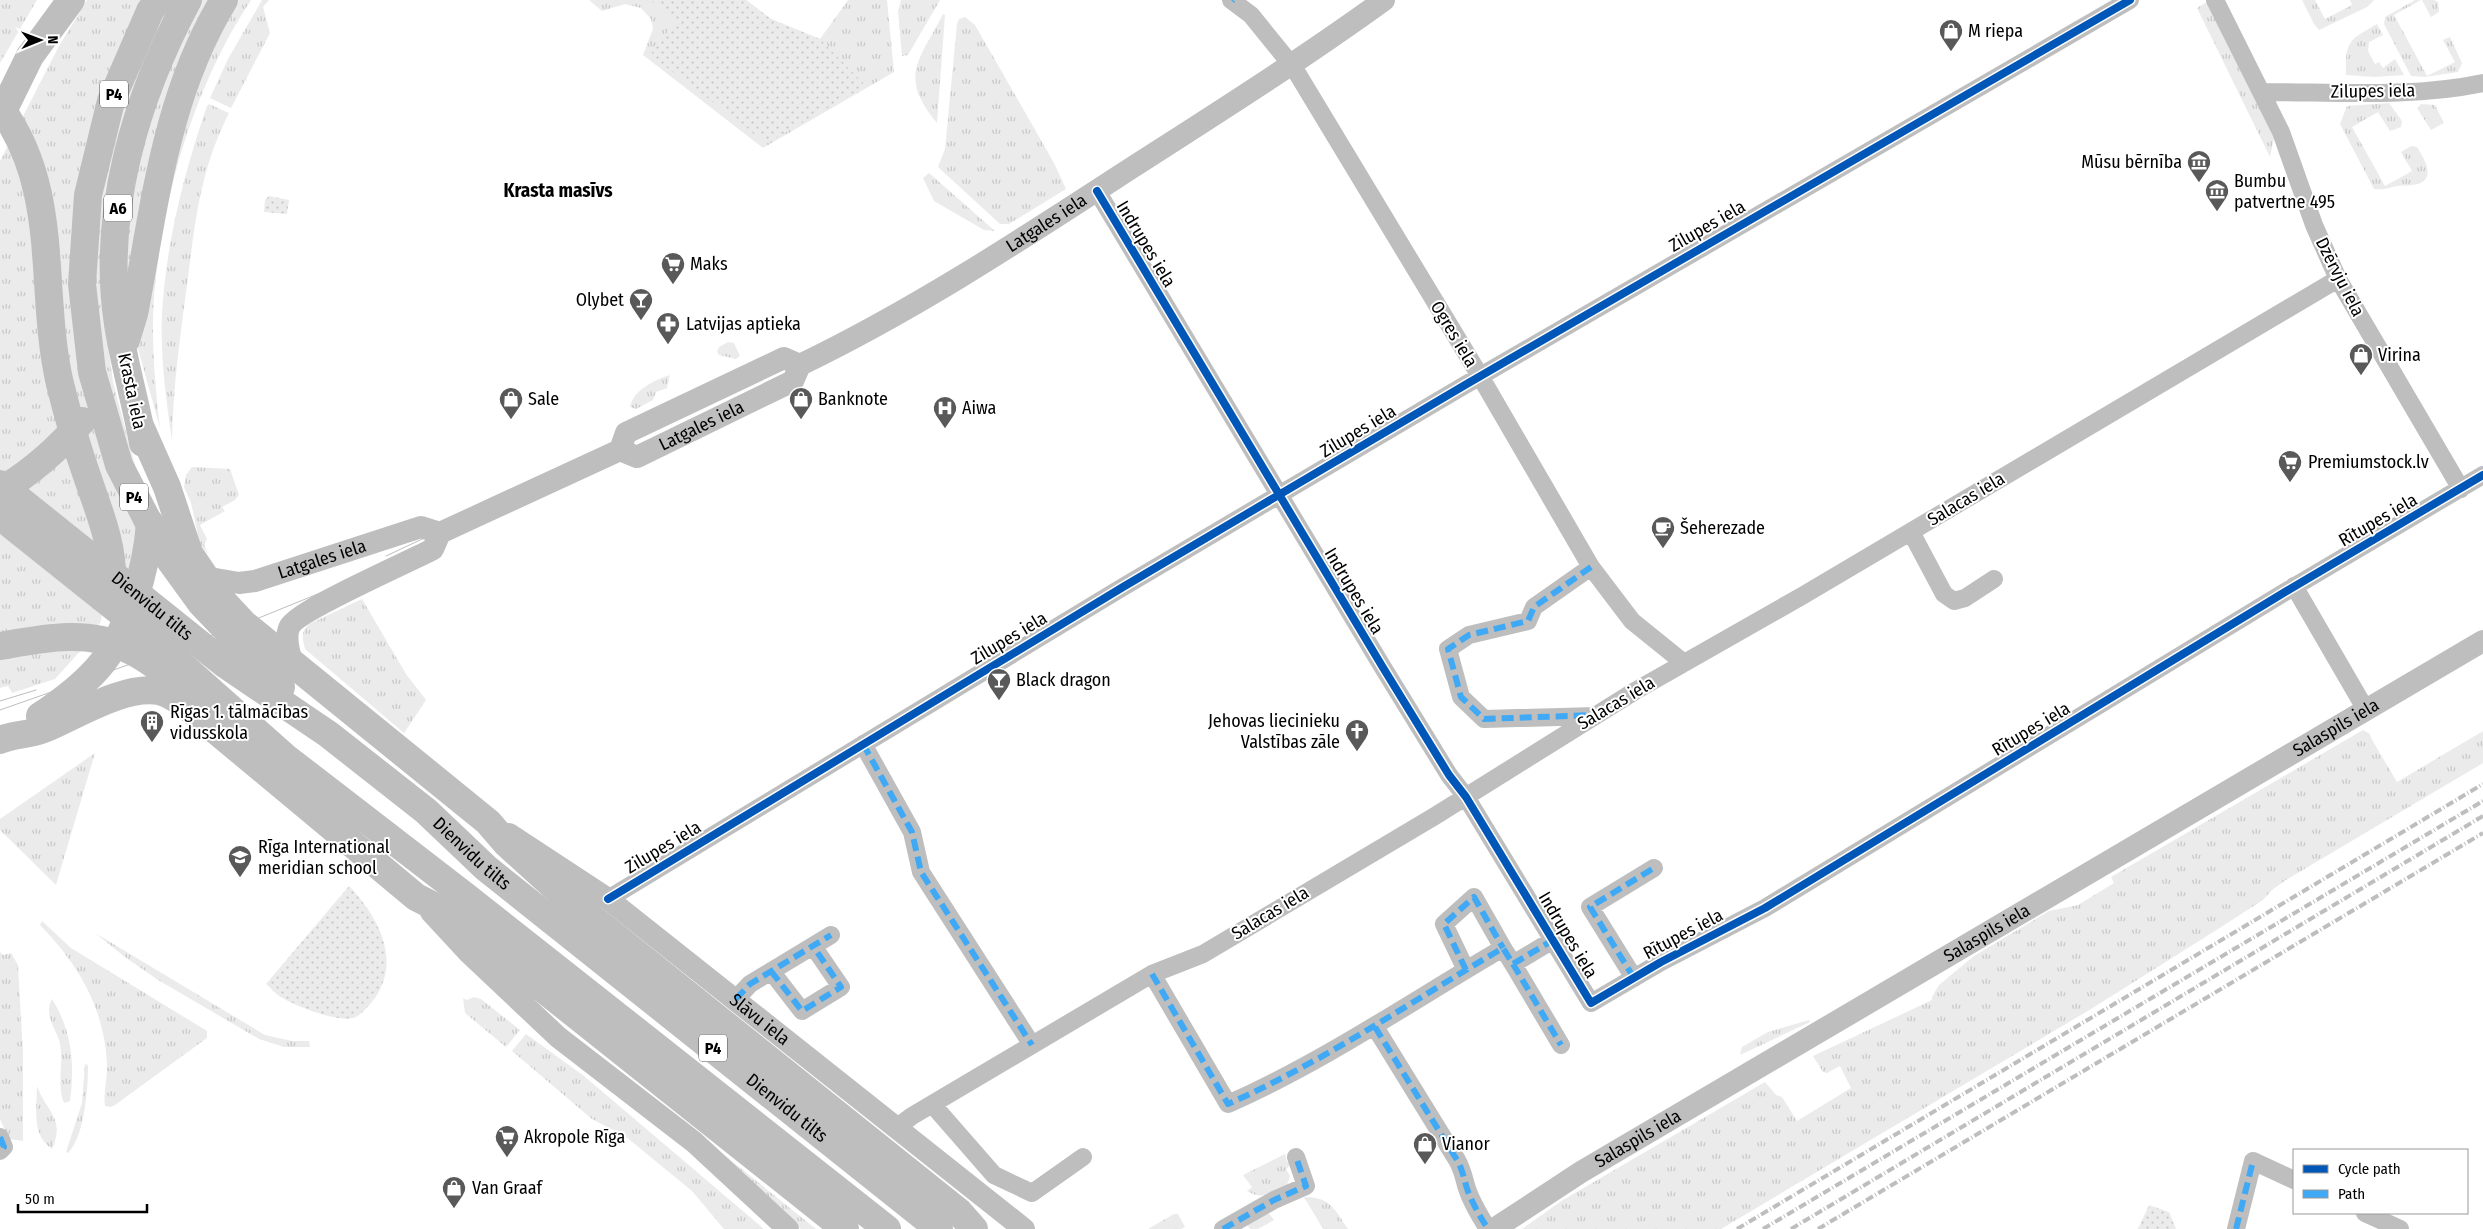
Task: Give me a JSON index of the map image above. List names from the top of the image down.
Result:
{
  "streets": {
    "highway": [
      "P4",
      "A6",
      "Krasta iela",
      "Dienvidu tilts"
    ],
    "street": [
      "Zilupes iela",
      "Latgales iela",
      "Indrupes iela",
      "Dzērvju iela",
      "Ogres iela",
      "Salacas iela",
      "Rītupes iela",
      "Salaspils iela",
      "Slāvu iela"
    ]
  },
  "crossings": [
    ["Zilupes iela", "Indrupes iela"],
    ["Zilupes iela", "Dzērvju iela"],
    ["Zilupes iela", "Ogres iela"],
    ["Zilupes iela", "Slāvu iela"],
    ["P4", "Dienvidu tilts"],
    ["Latgales iela", "Indrupes iela"],
    ["Latgales iela", "Ogres iela"],
    ["Indrupes iela", "Salacas iela"],
    ["Indrupes iela", "Rītupes iela"],
    ["Dzērvju iela", "Salacas iela"],
    ["Dzērvju iela", "Rītupes iela"],
    ["Ogres iela", "Salacas iela"],
    ["Salacas iela", "Slāvu iela"]
  ],
  "districts": ["Krasta masīvs"],
  "places": {
    "shop": [
      "M riepa",
      "Virina",
      "Sale",
      "Banknote",
      "Vianor",
      "Van Graaf"
    ],
    "museum": ["Mūsu bērnība", "Bumbu patvertne 495"],
    "supermarket": ["Maks", "Premiumstock.lv", "Akropole Rīga"],
    "bar": ["Olybet", "Black dragon"],
    "pharmacy": ["Latvijas aptieka"],
    "hospital": ["Aiwa"],
    "cafe": ["Šeherezade"],
    "building": ["Rīgas 1. tālmācības vidusskola"],
    "church": ["Jehovas liecinieku Valstības zāle"],
    "school or university": ["Rīga International meridian school"]
  },
  "legend": ["Cycle path", "Path"],
  "scale_bar": "50 m",
  "north": "right"
}
